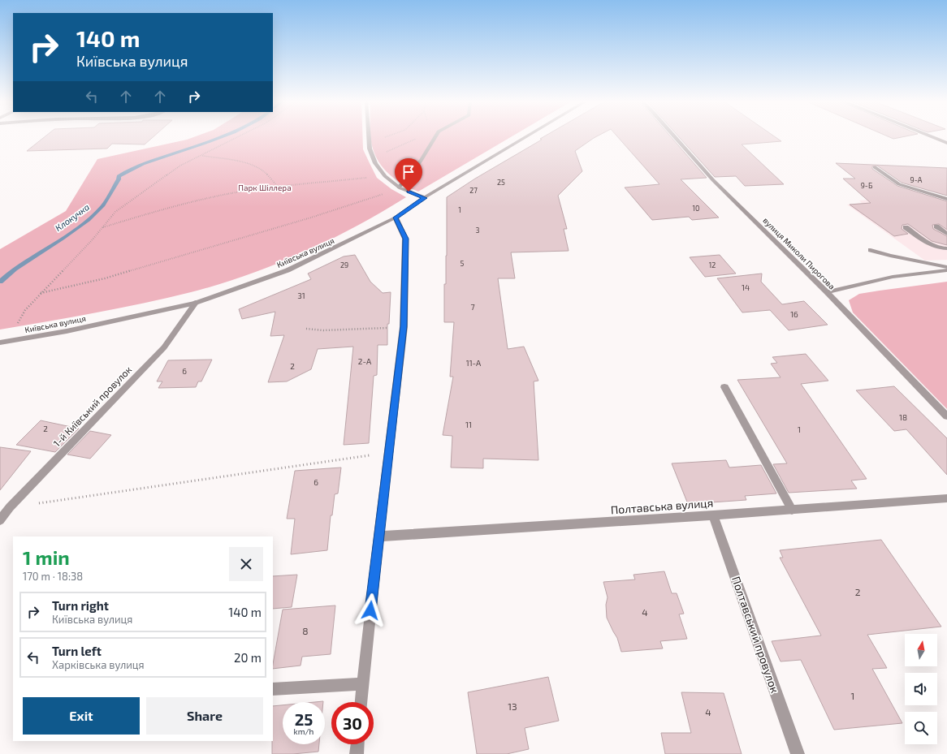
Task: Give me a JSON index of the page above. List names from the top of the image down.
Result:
{
  "streets": {
    "street": [
      "Київська вулиця",
      "вулиця Миколи Пирогова",
      "1-й Київський провулок",
      "Полтавська вулиця",
      "Полтавський провулок"
    ]
  },
  "crossings": [
    ["Київська вулиця", "1-й Київський провулок"],
    ["Полтавська вулиця", "Полтавський провулок"]
  ],
  "water": ["Клокучка"],
  "parks": ["Парк Шіллера"],
  "house_numbers": [
    "9-А",
    "25",
    "9-Б",
    "27",
    "10",
    "1",
    "3",
    "5",
    "29",
    "12",
    "14",
    "31",
    "7",
    "16",
    "2-А",
    "11-А",
    "2",
    "6",
    "18",
    "11",
    "2",
    "1",
    "6",
    "2",
    "4",
    "8",
    "1",
    "13",
    "4"
  ],
  "north": "top",
  "page": {
    "turn": ["140 m", "Київська вулиця"],
    "heading": ["1 min", "170 m · 18:38"],
    "list": [
      {
        "name": "Turn right",
        "note": "Київська вулиця",
        "value": "140 m"
      },
      {
        "name": "Turn left",
        "note": "Харківська вулиця",
        "value": "20 m"
      }
    ],
    "buttons": ["Exit", "Share"],
    "speed": "25 km/h",
    "limit": "30"
  }
}
